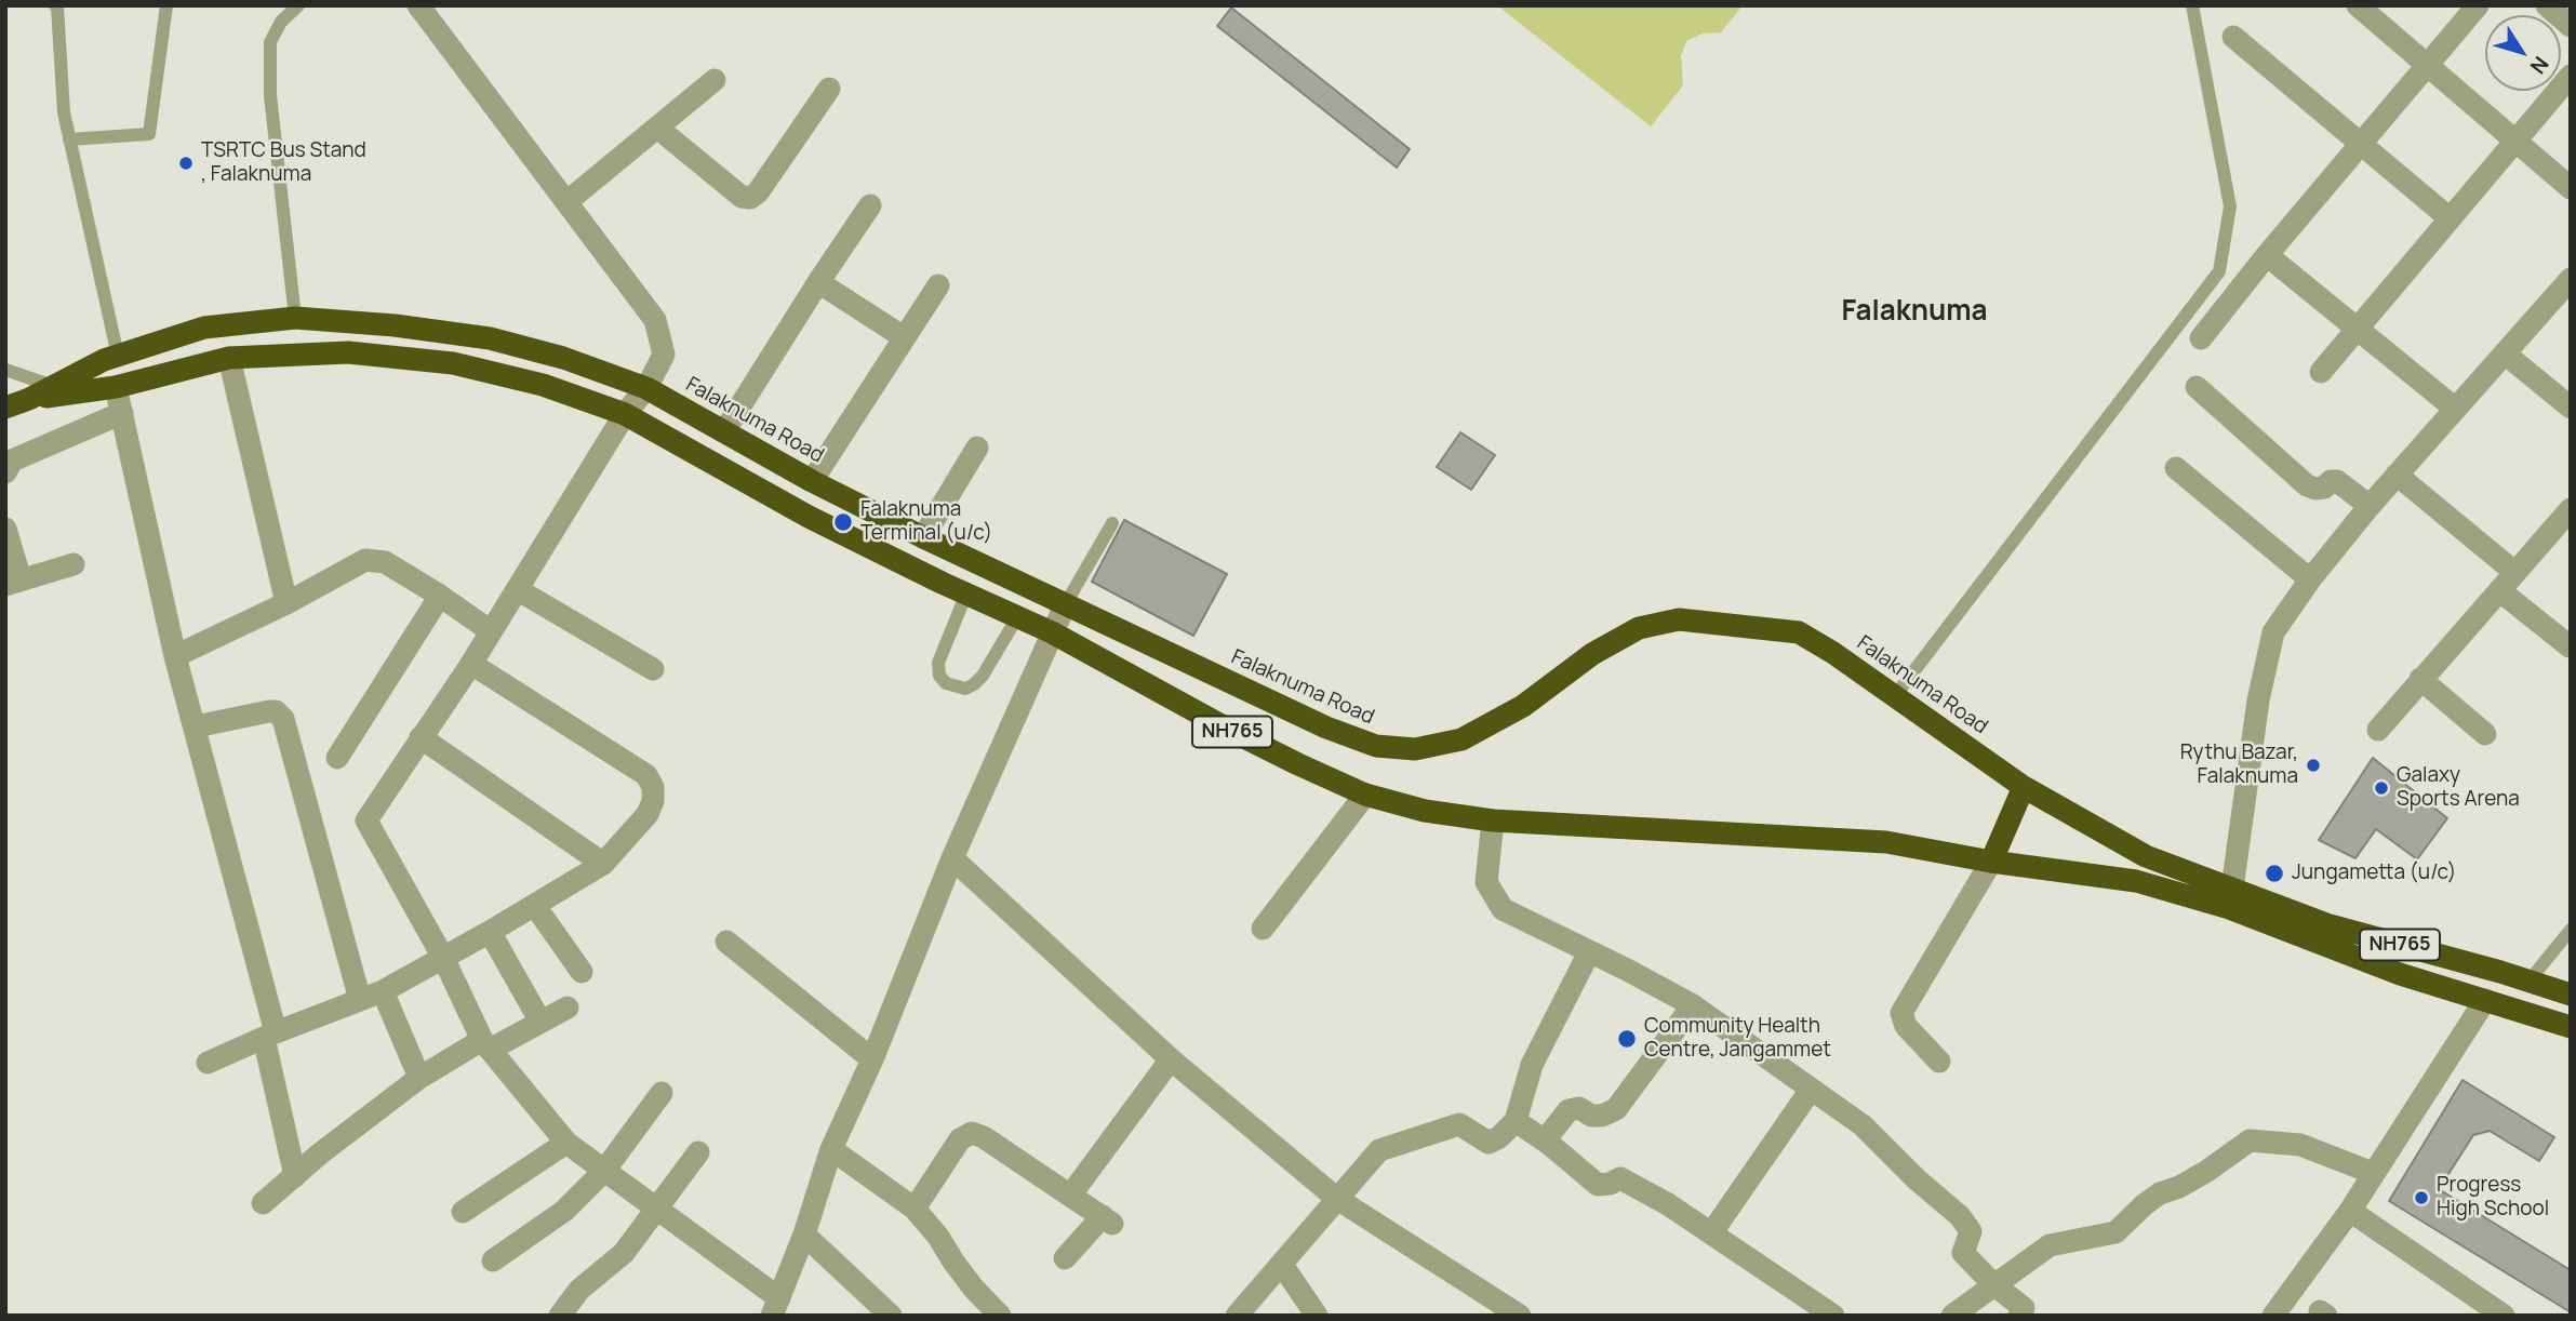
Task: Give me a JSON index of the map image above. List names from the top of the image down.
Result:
{
  "streets": {
    "highway": ["Falaknuma Road", "NH765"]
  },
  "districts": ["Falaknuma"],
  "places": [
    "TSRTC Bus Stand , Falaknuma",
    "Falaknuma Terminal (u/c)",
    "Rythu Bazar, Falaknuma",
    "Galaxy Sports Arena",
    "Jungametta (u/c)",
    "Community Health Centre, Jangammet",
    "Progress High School"
  ],
  "north": "bottom right"
}
